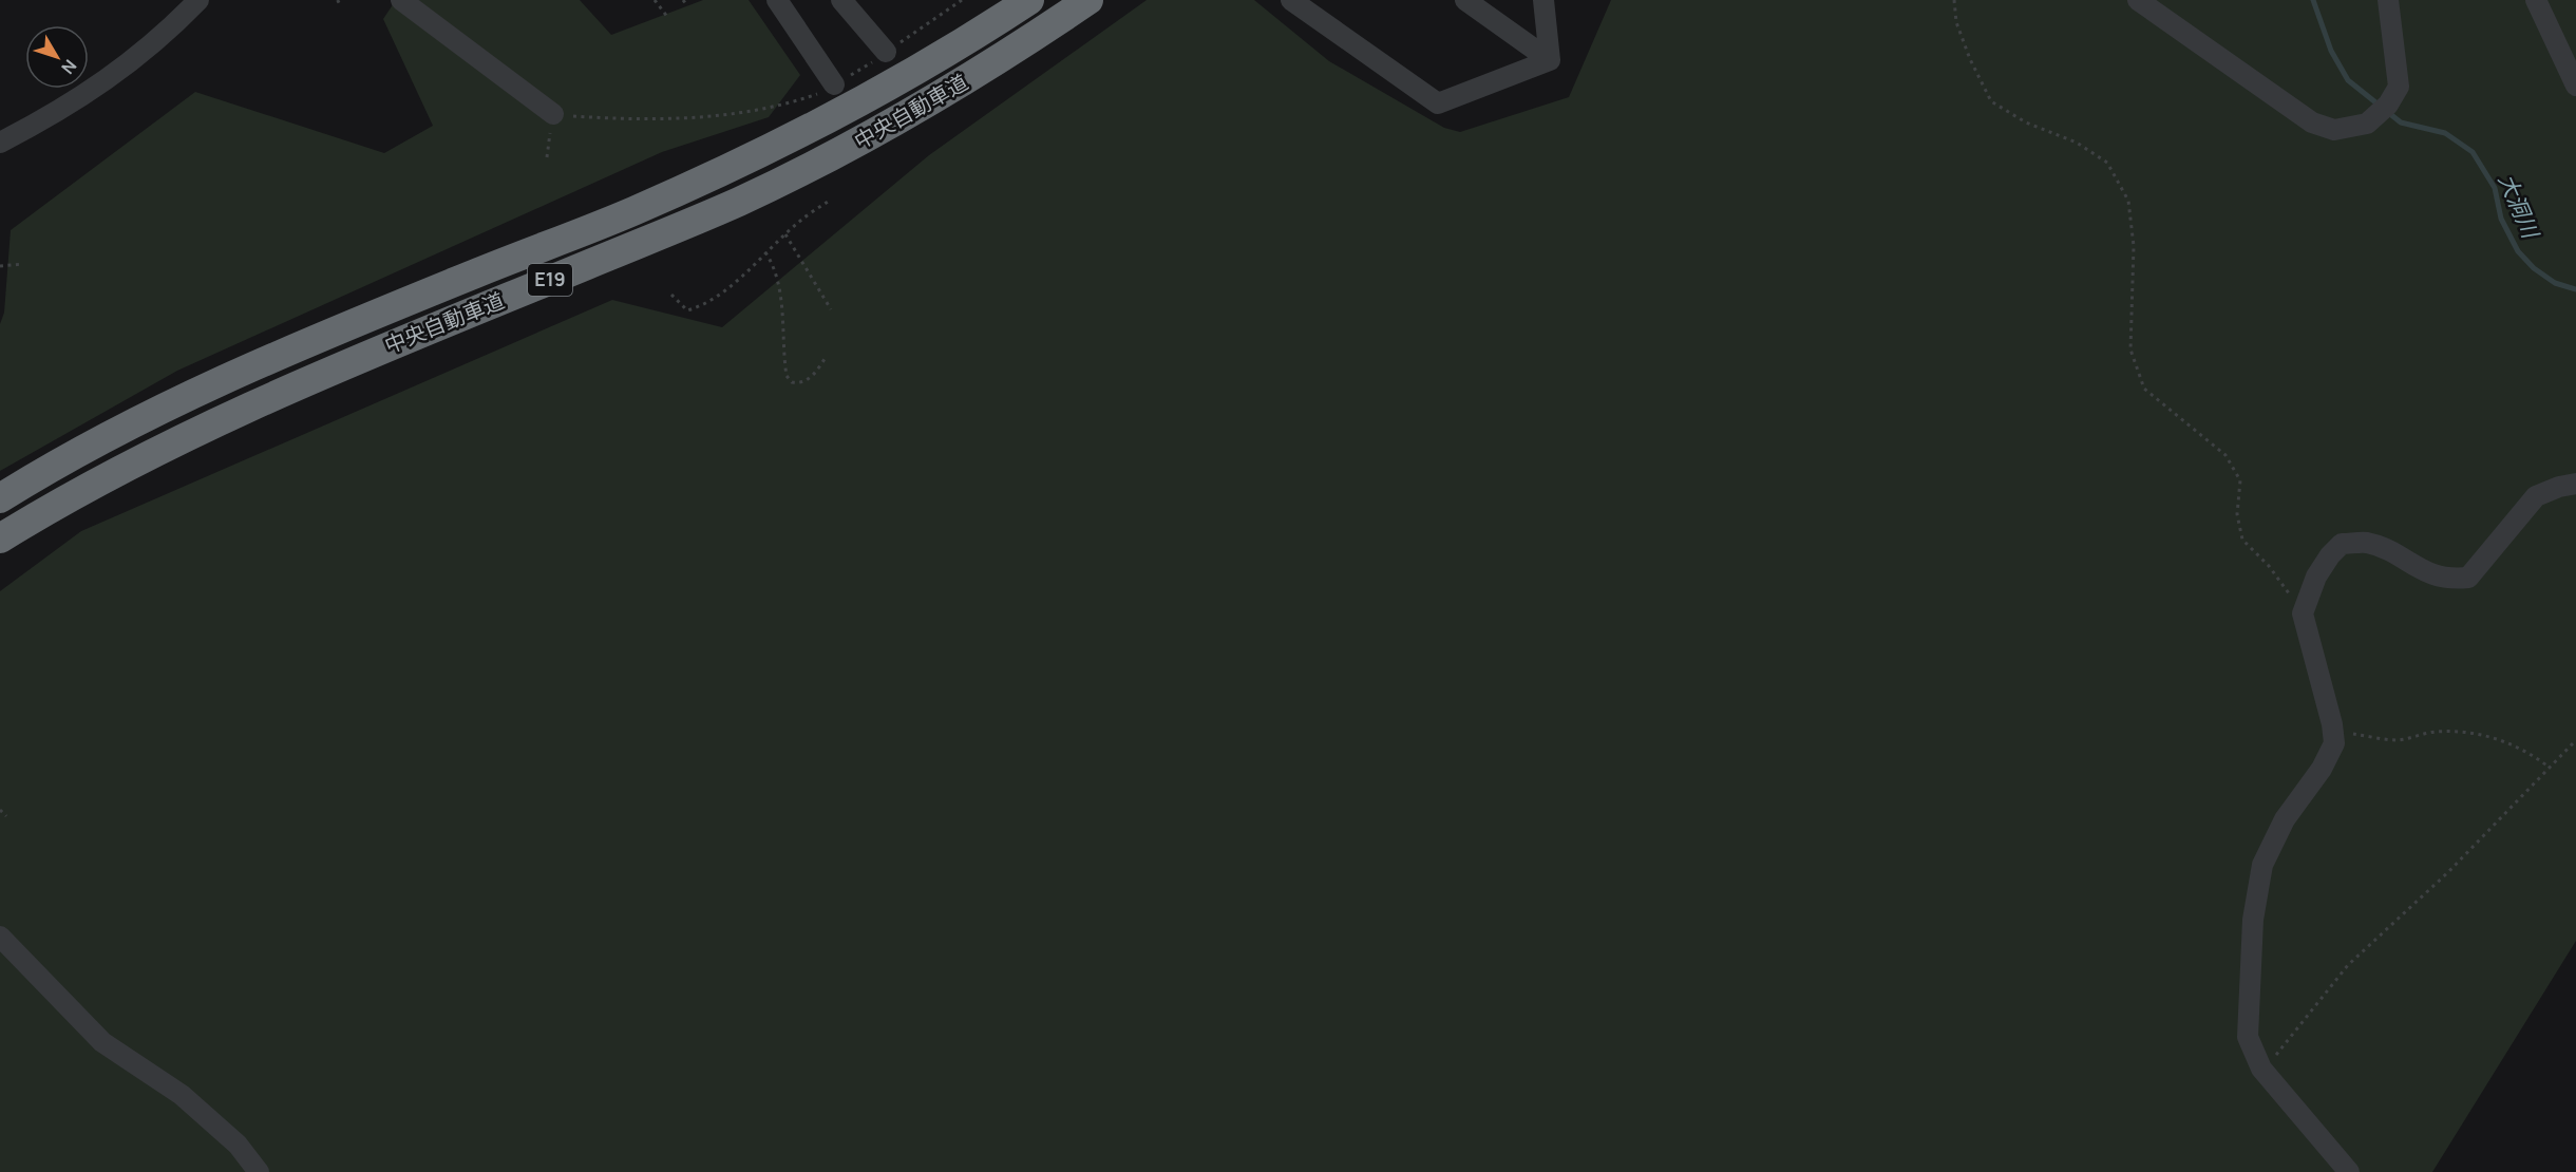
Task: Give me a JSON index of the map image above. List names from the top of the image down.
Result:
{
  "streets": {
    "highway": ["中央自動車道", "E19"]
  },
  "water": ["大洞川"],
  "north": "bottom right"
}
